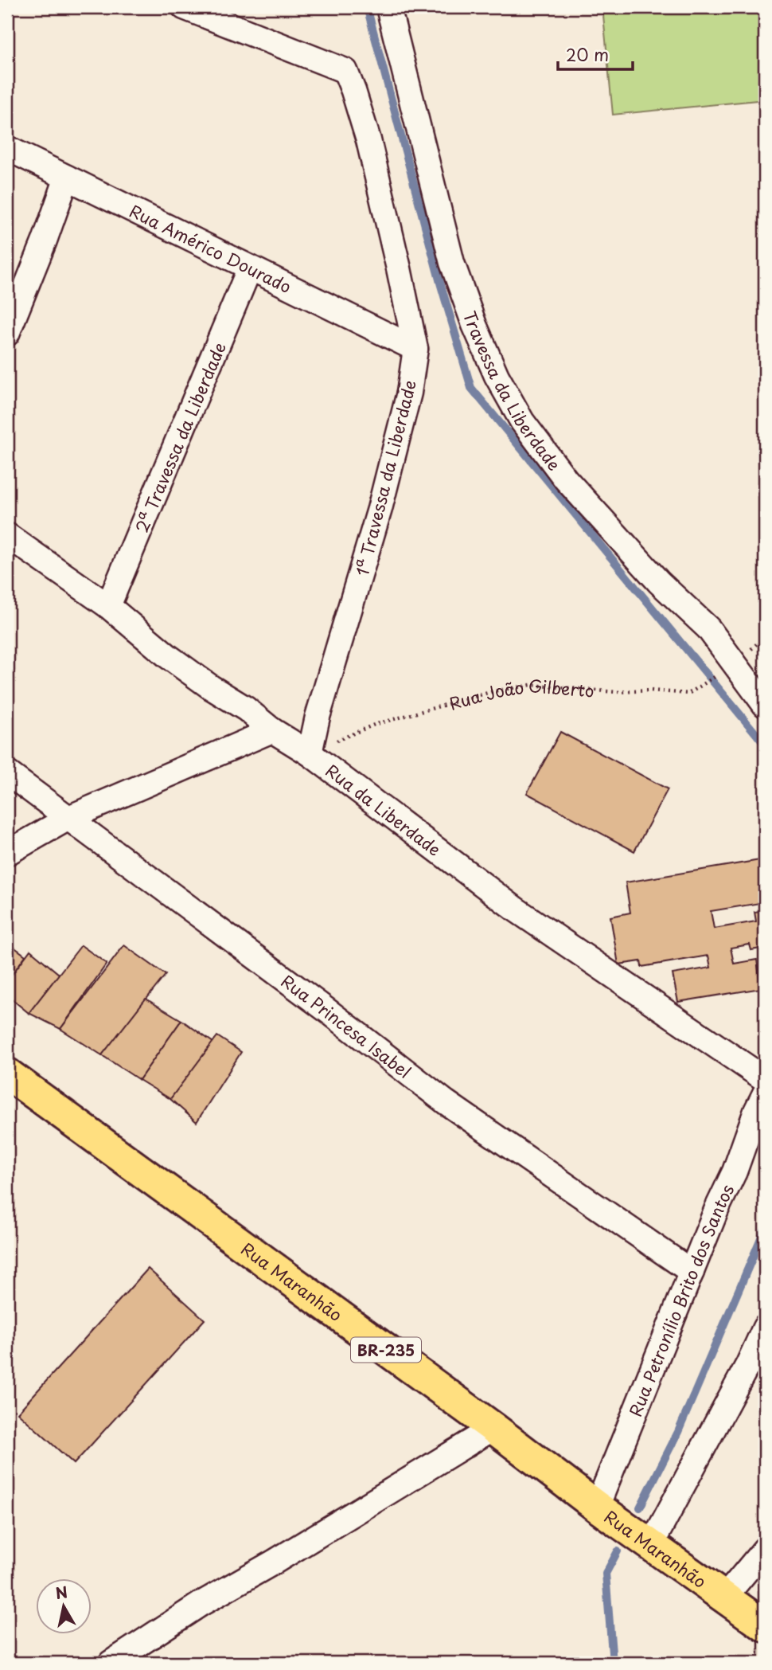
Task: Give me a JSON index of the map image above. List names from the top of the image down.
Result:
{
  "streets": {
    "highway": ["Rua Maranhão", "BR-235"],
    "street": [
      "Rua Américo Dourado",
      "Travessa da Liberdade",
      "2ª Travessa da Liberdade",
      "1ª Travessa da Liberdade",
      "Rua da Liberdade",
      "Rua Princesa Isabel",
      "Rua Petronílio Brito dos Santos"
    ],
    "path": ["Rua João Gilberto"]
  },
  "crossings": [
    ["Rua Américo Dourado", "2ª Travessa da Liberdade"],
    ["Rua Américo Dourado", "1ª Travessa da Liberdade"],
    ["Travessa da Liberdade", "Rua João Gilberto"],
    ["2ª Travessa da Liberdade", "Rua da Liberdade"],
    ["1ª Travessa da Liberdade", "Rua João Gilberto"],
    ["1ª Travessa da Liberdade", "Rua da Liberdade"],
    ["Rua João Gilberto", "Rua da Liberdade"],
    ["Rua Princesa Isabel", "Rua Petronílio Brito dos Santos"],
    ["Rua Maranhão", "Rua Petronílio Brito dos Santos"]
  ],
  "scale_bar": "20 m",
  "north": "top"
}
